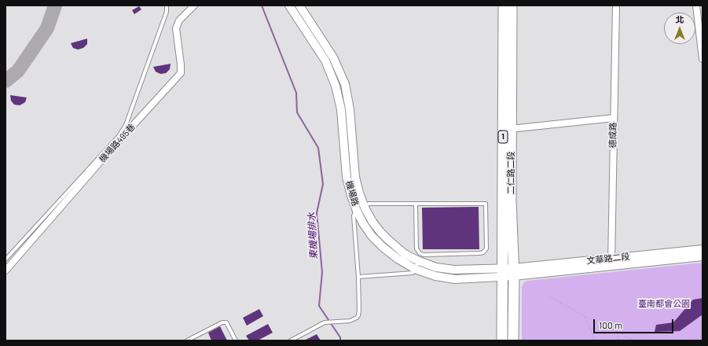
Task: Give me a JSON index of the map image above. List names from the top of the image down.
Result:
{
  "streets": {
    "main road": ["1", "二仁路二段"],
    "street": [
      "德成路",
      "機場路495巷",
      "機場路",
      "文華路二段"
    ]
  },
  "crossings": [
    ["德成路", "文華路二段"],
    ["二仁路二段", "機場路"],
    ["二仁路二段", "文華路二段"],
    ["機場路", "文華路二段"]
  ],
  "water": ["東機場排水"],
  "parks": ["臺南都會公園"],
  "scale_bar": "100 m",
  "north": "top"
}
